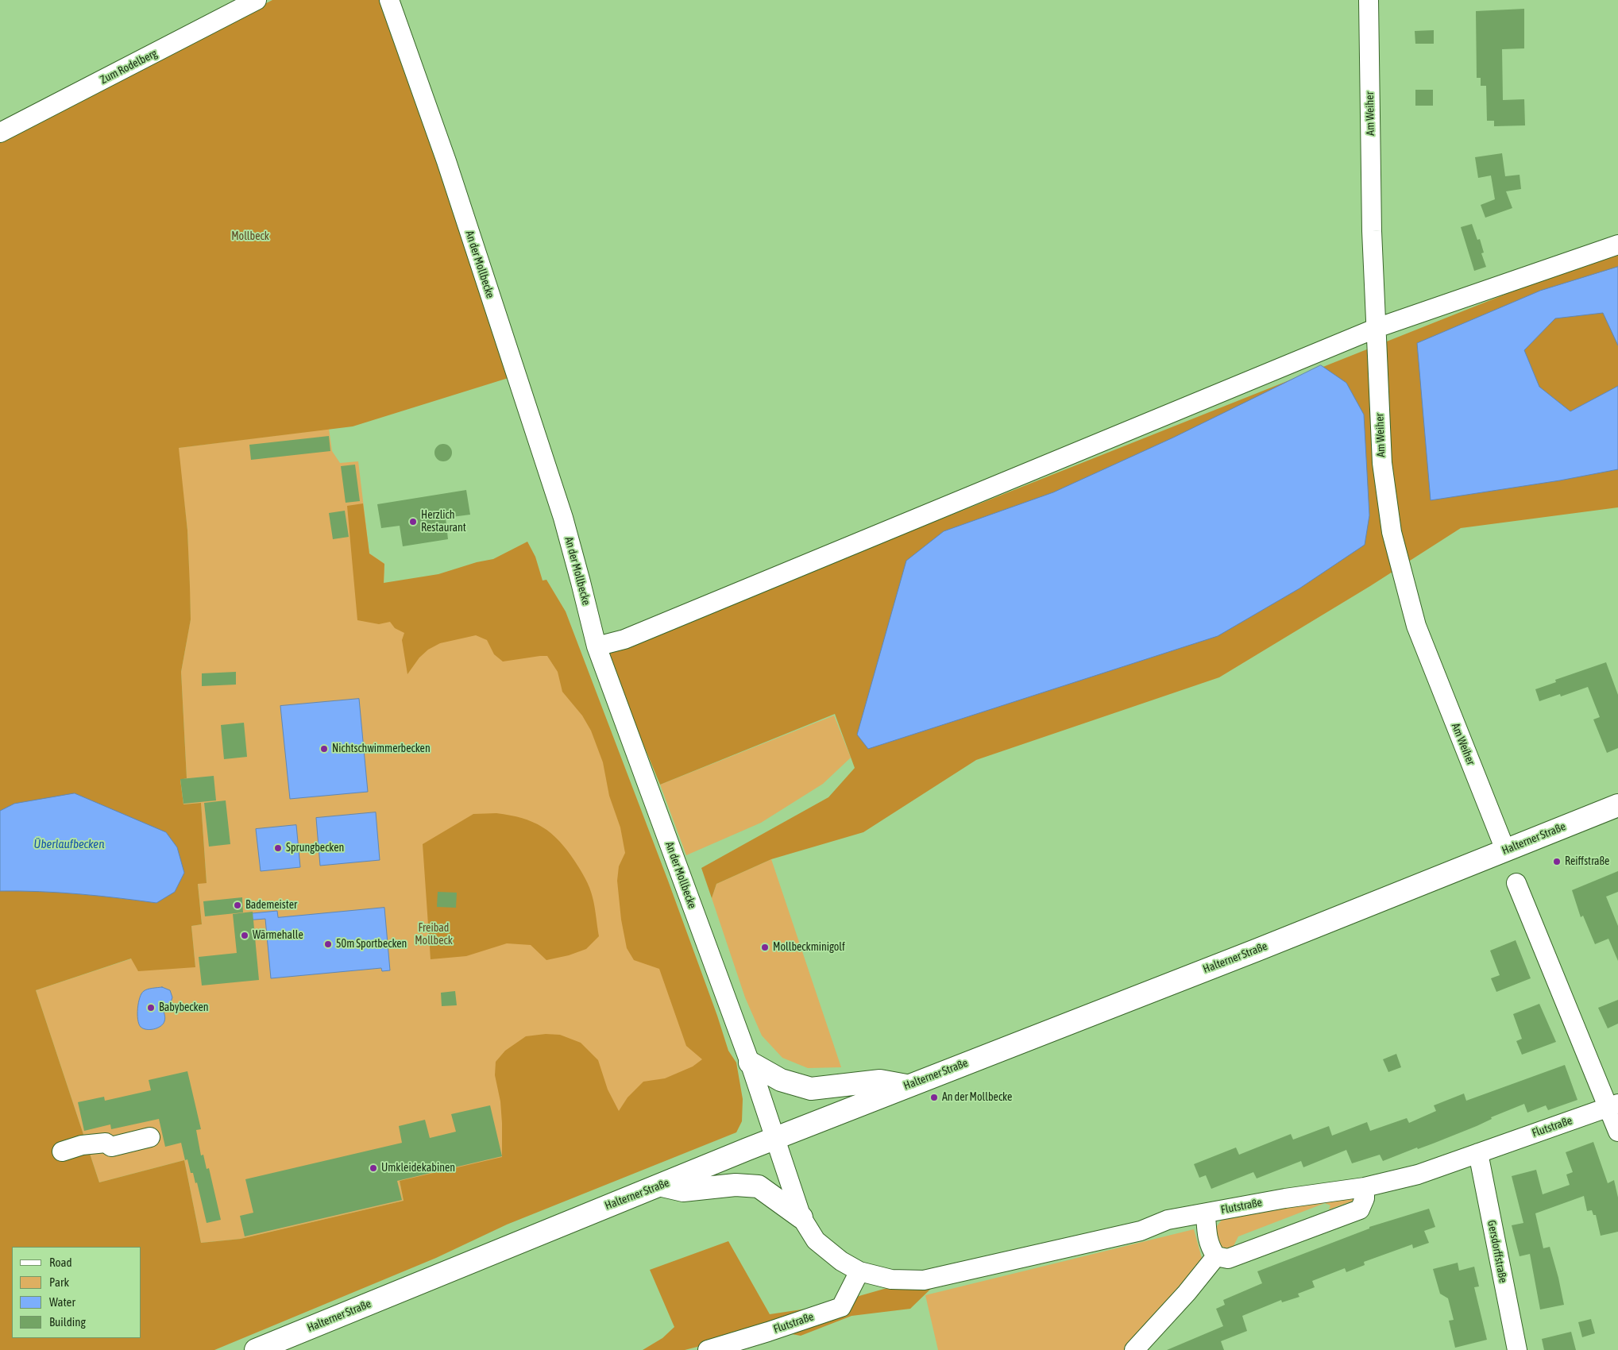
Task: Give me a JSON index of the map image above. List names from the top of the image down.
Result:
{
  "streets": {
    "main road": ["Halterner Straße"],
    "street": [
      "Zum Rodelberg",
      "Am Weiher",
      "An der Mollbecke",
      "Flutstraße",
      "Gersdorffstraße"
    ]
  },
  "crossings": [
    ["Am Weiher", "Halterner Straße"],
    ["An der Mollbecke", "Halterner Straße"],
    ["An der Mollbecke", "Flutstraße"],
    ["Halterner Straße", "Flutstraße"],
    ["Flutstraße", "Gersdorffstraße"]
  ],
  "water": ["Überlaufbecken"],
  "parks": ["Mollbeck", "Freibad Mollbeck"],
  "places": [
    "Herzlich Restaurant",
    "Nichtschwimmerbecken",
    "Sprungbecken",
    "Reiffstraße",
    "Bademeister",
    "Wärmehalle",
    "50m Sportbecken",
    "Mollbeckminigolf",
    "Babybecken",
    "An der Mollbecke",
    "Umkleidekabinen"
  ],
  "legend": [
    "Road",
    "Park",
    "Water",
    "Building"
  ]
}
